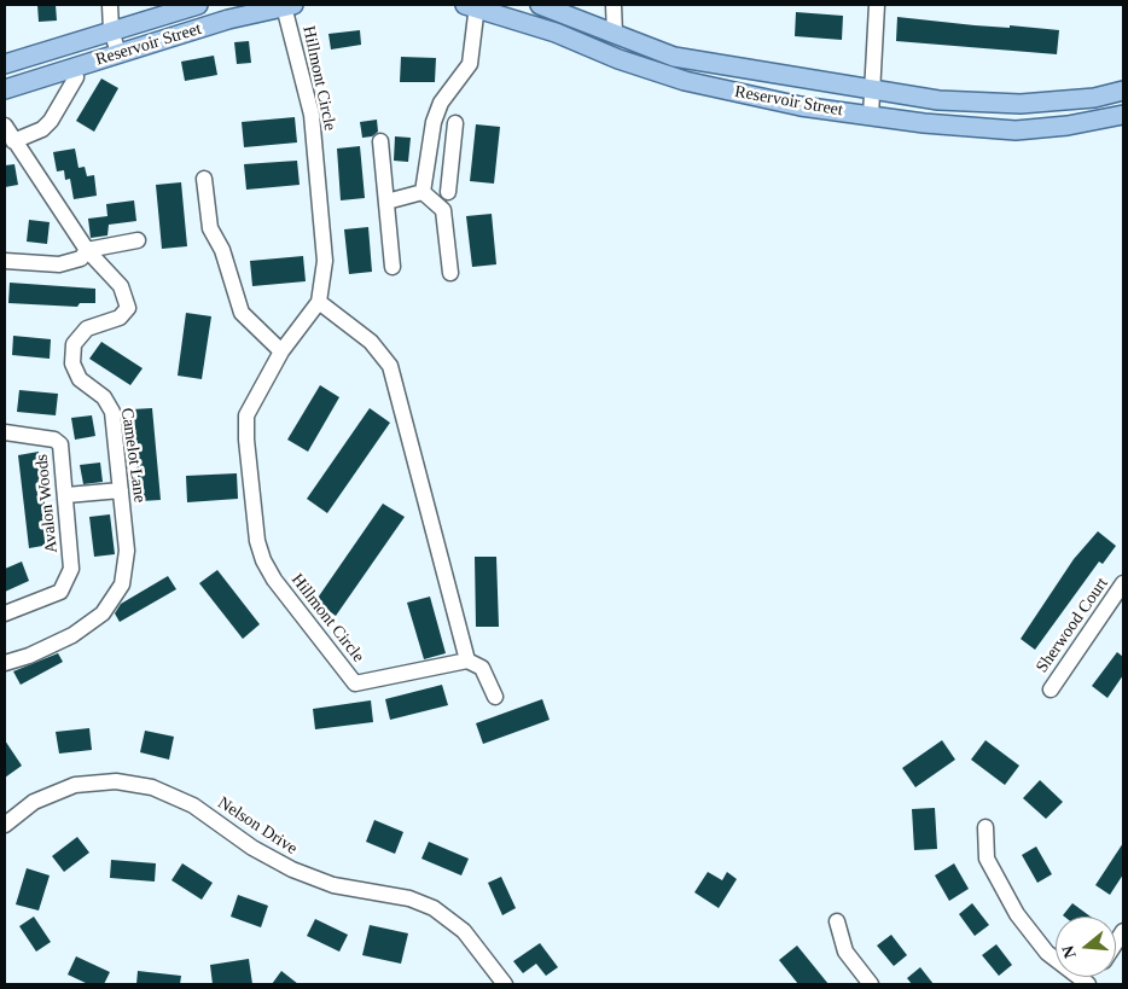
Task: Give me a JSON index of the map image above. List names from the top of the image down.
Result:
{
  "streets": {
    "main road": ["Reservoir Street"],
    "street": [
      "Hillmont Circle",
      "Camelot Lane",
      "Avalon Woods",
      "Sherwood Court",
      "Nelson Drive"
    ]
  },
  "crossings": [
    ["Reservoir Street", "Hillmont Circle"]
  ],
  "north": "left"
}
